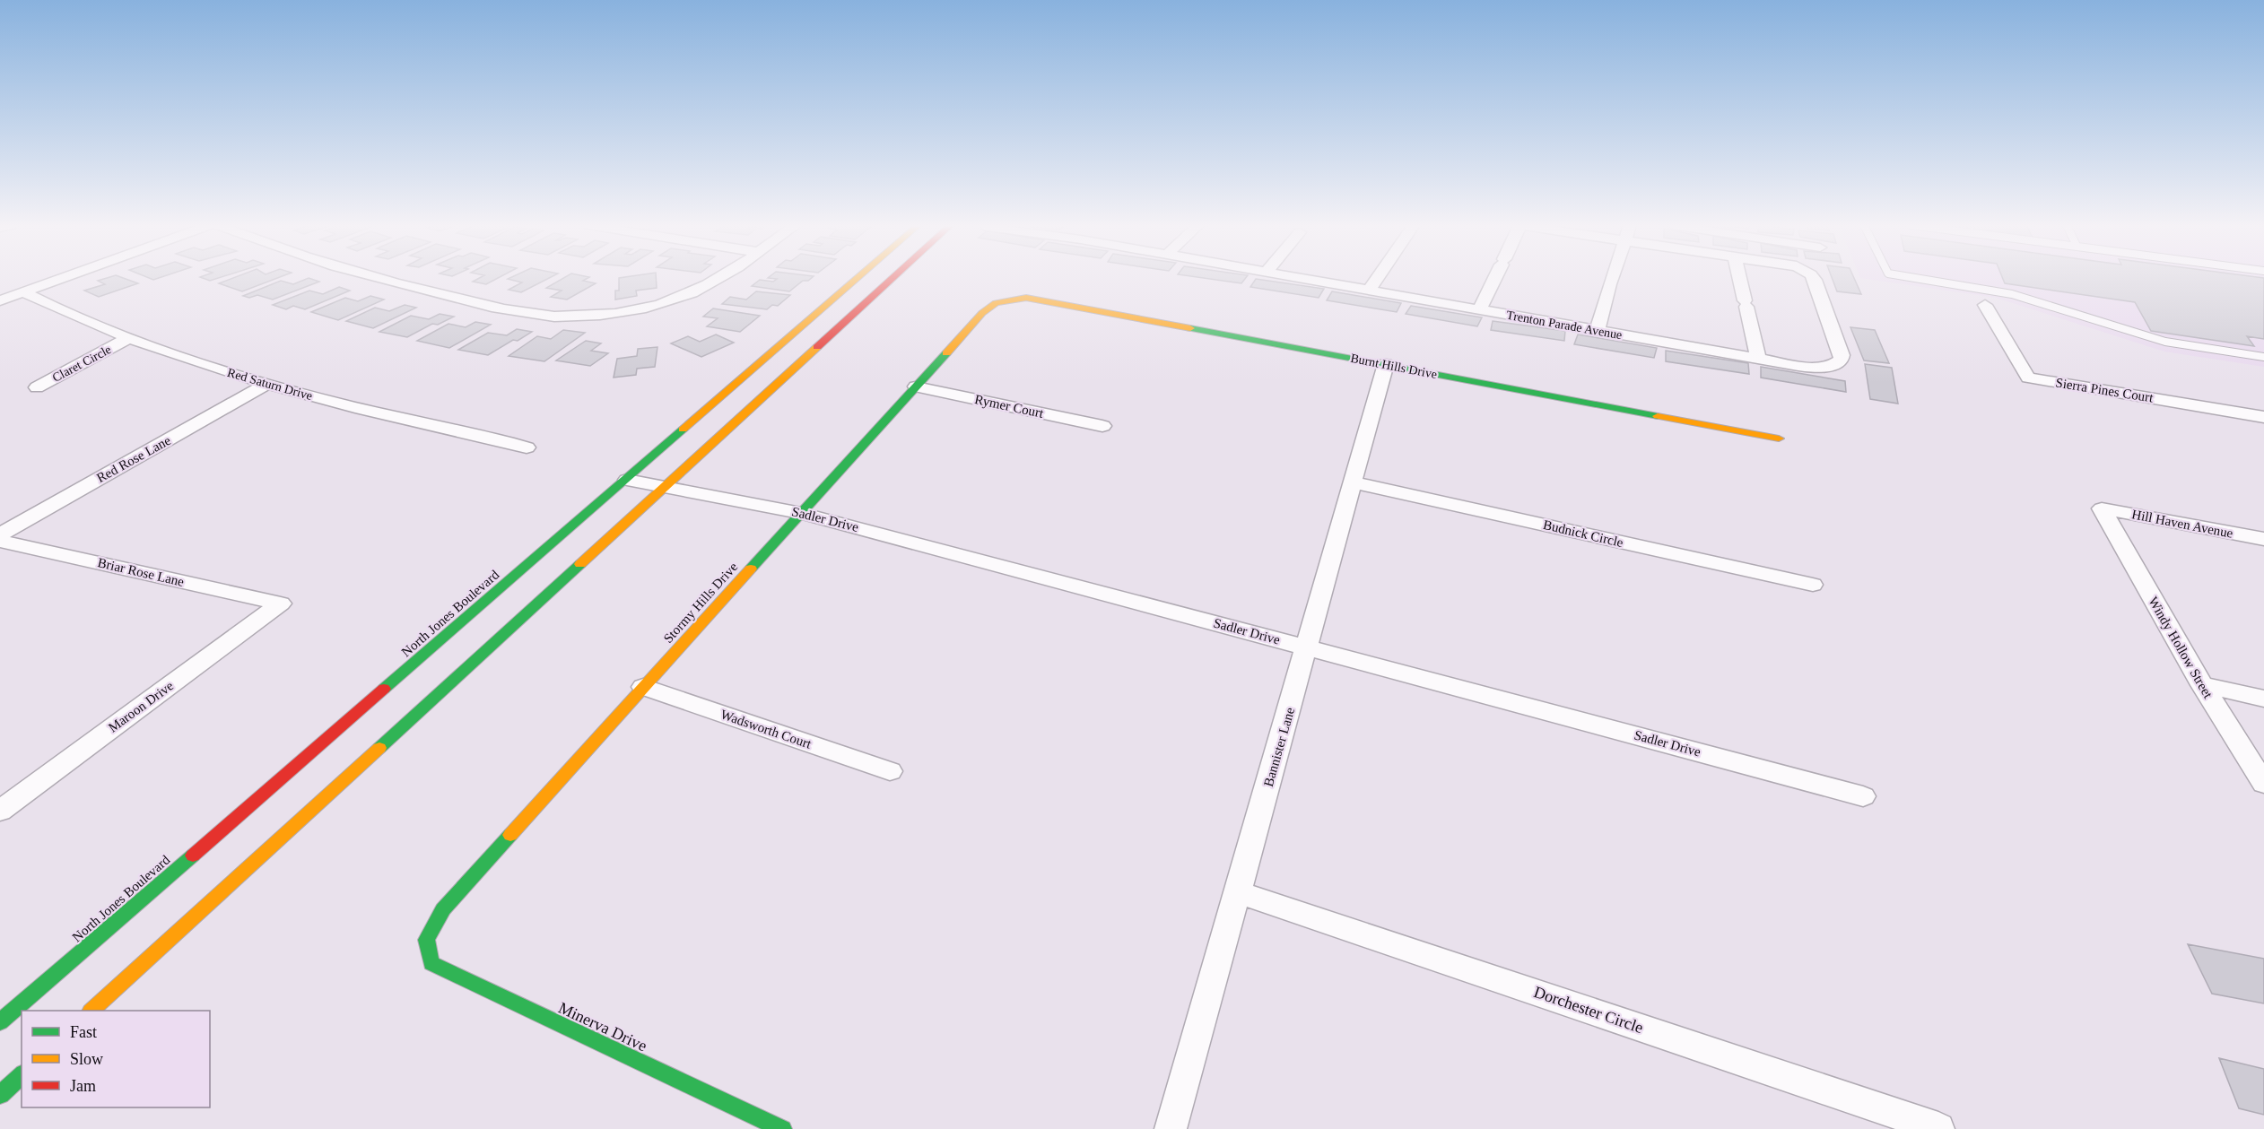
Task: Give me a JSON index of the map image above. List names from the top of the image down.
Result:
{
  "streets": {
    "main road": [
      "Burnt Hills Drive",
      "Stormy Hills Drive",
      "North Jones Boulevard",
      "Minerva Drive"
    ],
    "street": [
      "Trenton Parade Avenue",
      "Claret Circle",
      "Red Saturn Drive",
      "Sierra Pines Court",
      "Rymer Court",
      "Red Rose Lane",
      "Sadler Drive",
      "Hill Haven Avenue",
      "Budnick Circle",
      "Briar Rose Lane",
      "Windy Hollow Street",
      "Maroon Drive",
      "Wadsworth Court",
      "Bannister Lane",
      "Dorchester Circle"
    ]
  },
  "crossings": [
    ["Claret Circle", "Red Saturn Drive"],
    ["Burnt Hills Drive", "Stormy Hills Drive"],
    ["Burnt Hills Drive", "Bannister Lane"],
    ["Red Saturn Drive", "Red Rose Lane"],
    ["Rymer Court", "Stormy Hills Drive"],
    ["Sadler Drive", "Stormy Hills Drive"],
    ["Sadler Drive", "North Jones Boulevard"],
    ["Sadler Drive", "Bannister Lane"],
    ["Hill Haven Avenue", "Windy Hollow Street"],
    ["Budnick Circle", "Bannister Lane"],
    ["Briar Rose Lane", "Maroon Drive"],
    ["Stormy Hills Drive", "Wadsworth Court"],
    ["Stormy Hills Drive", "Minerva Drive"],
    ["Bannister Lane", "Dorchester Circle"]
  ],
  "legend": ["Fast", "Slow", "Jam"]
}
